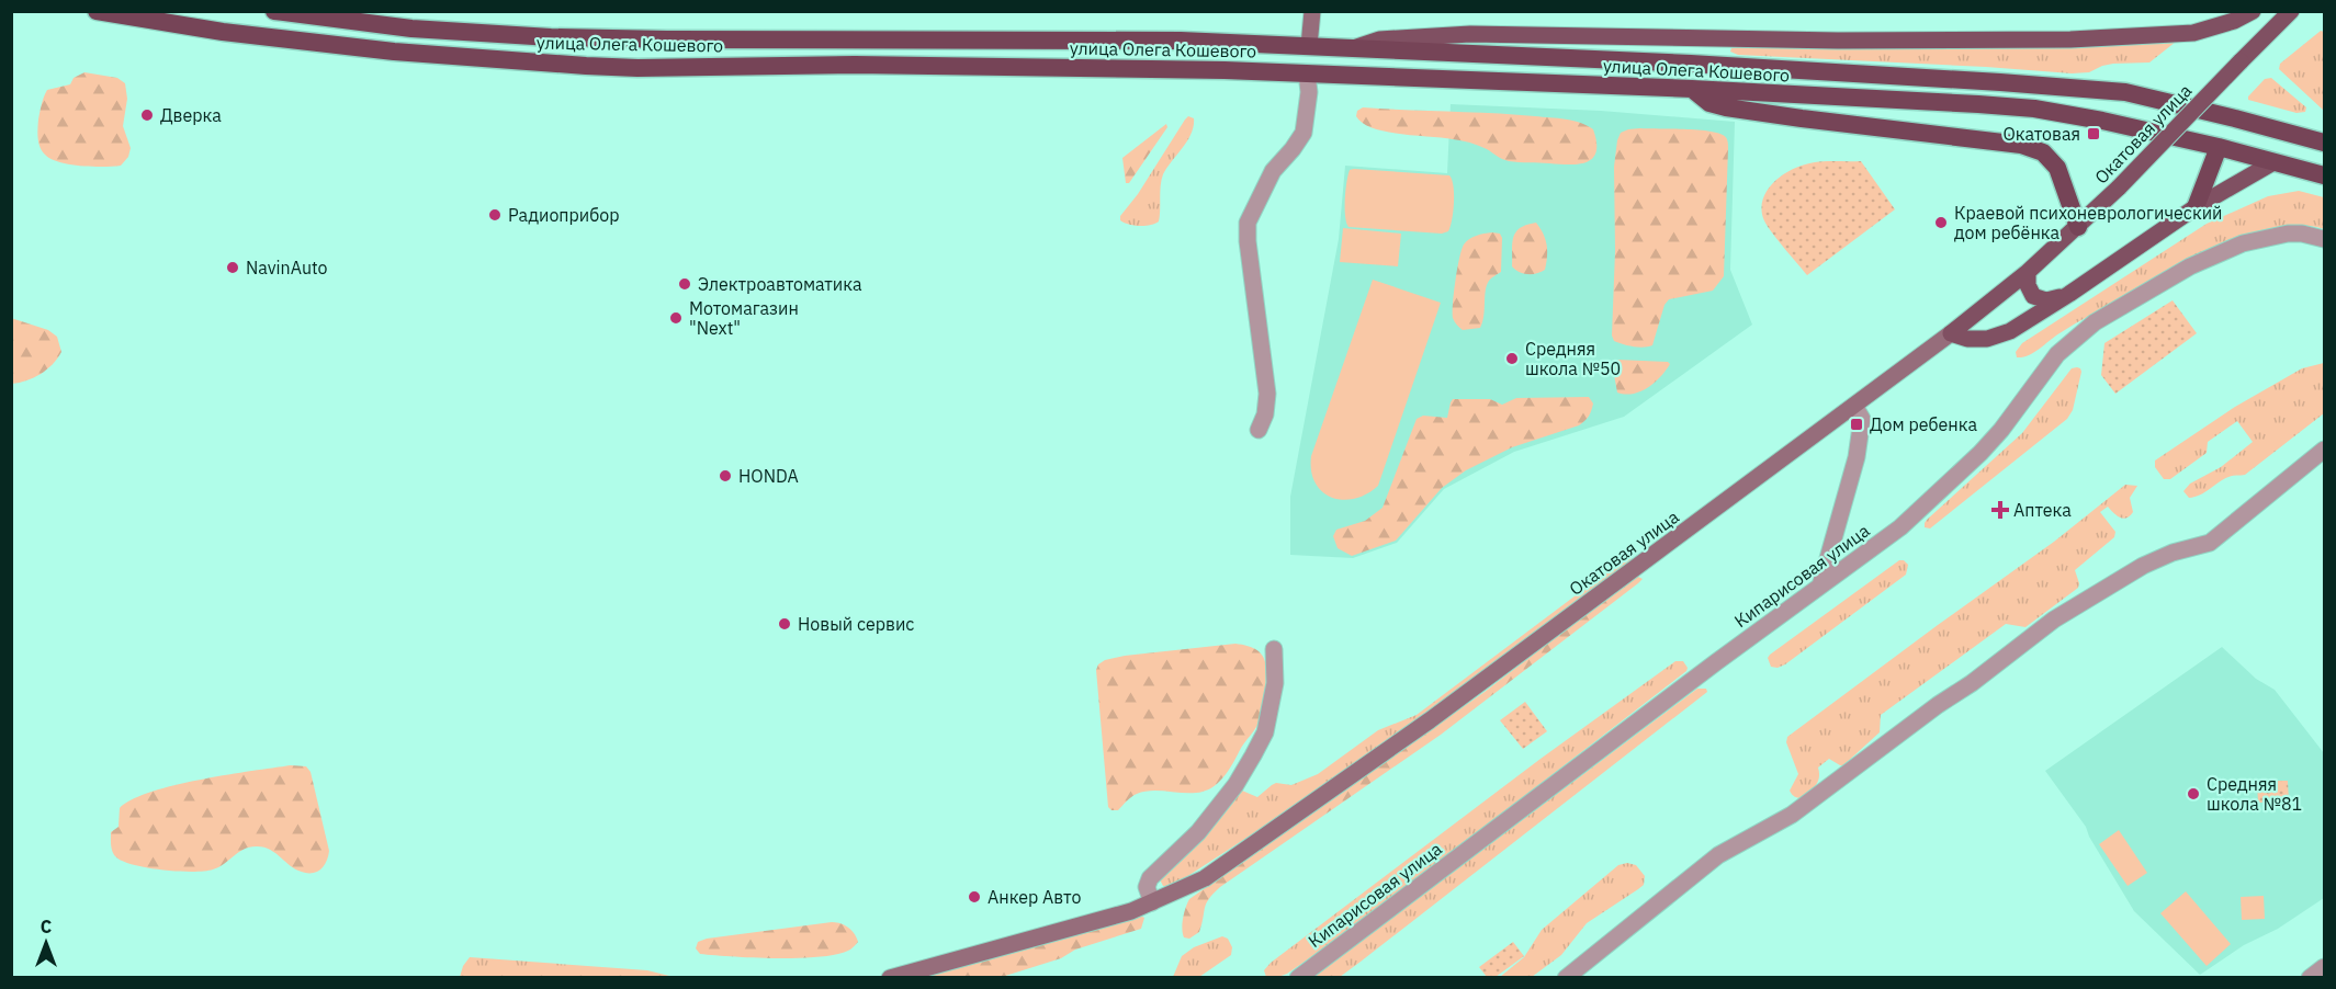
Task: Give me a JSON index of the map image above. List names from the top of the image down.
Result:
{
  "streets": {
    "highway": ["улица Олега Кошевого"],
    "main road": ["Окатовая улица"],
    "street": ["Кипарисовая улица"]
  },
  "places": {
    "other": [
      "Дверка",
      "Радиоприбор",
      "Краевой психоневрологический дом ребёнка",
      "NavinAuto",
      "Электроавтоматика",
      "Мотомагазин \"Next\"",
      "Средняя школа №50",
      "HONDA",
      "Новый сервис",
      "Средняя школа №81",
      "Анкер Авто"
    ],
    "transit": ["Окатовая", "Дом ребенка"],
    "health": ["Аптека"]
  },
  "north": "top"
}
